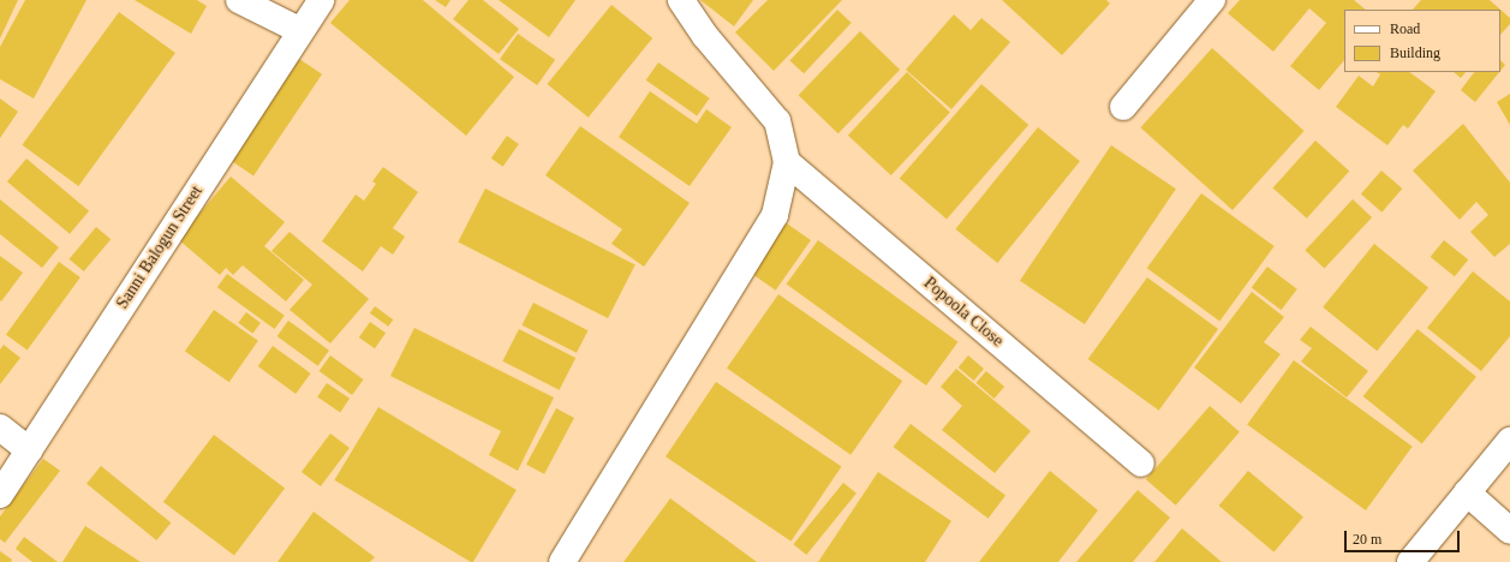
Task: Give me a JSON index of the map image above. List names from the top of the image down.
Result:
{
  "streets": {
    "street": ["Sanni Balogun Street", "Popoola Close"]
  },
  "legend": ["Road", "Building"],
  "scale_bar": "20 m"
}
